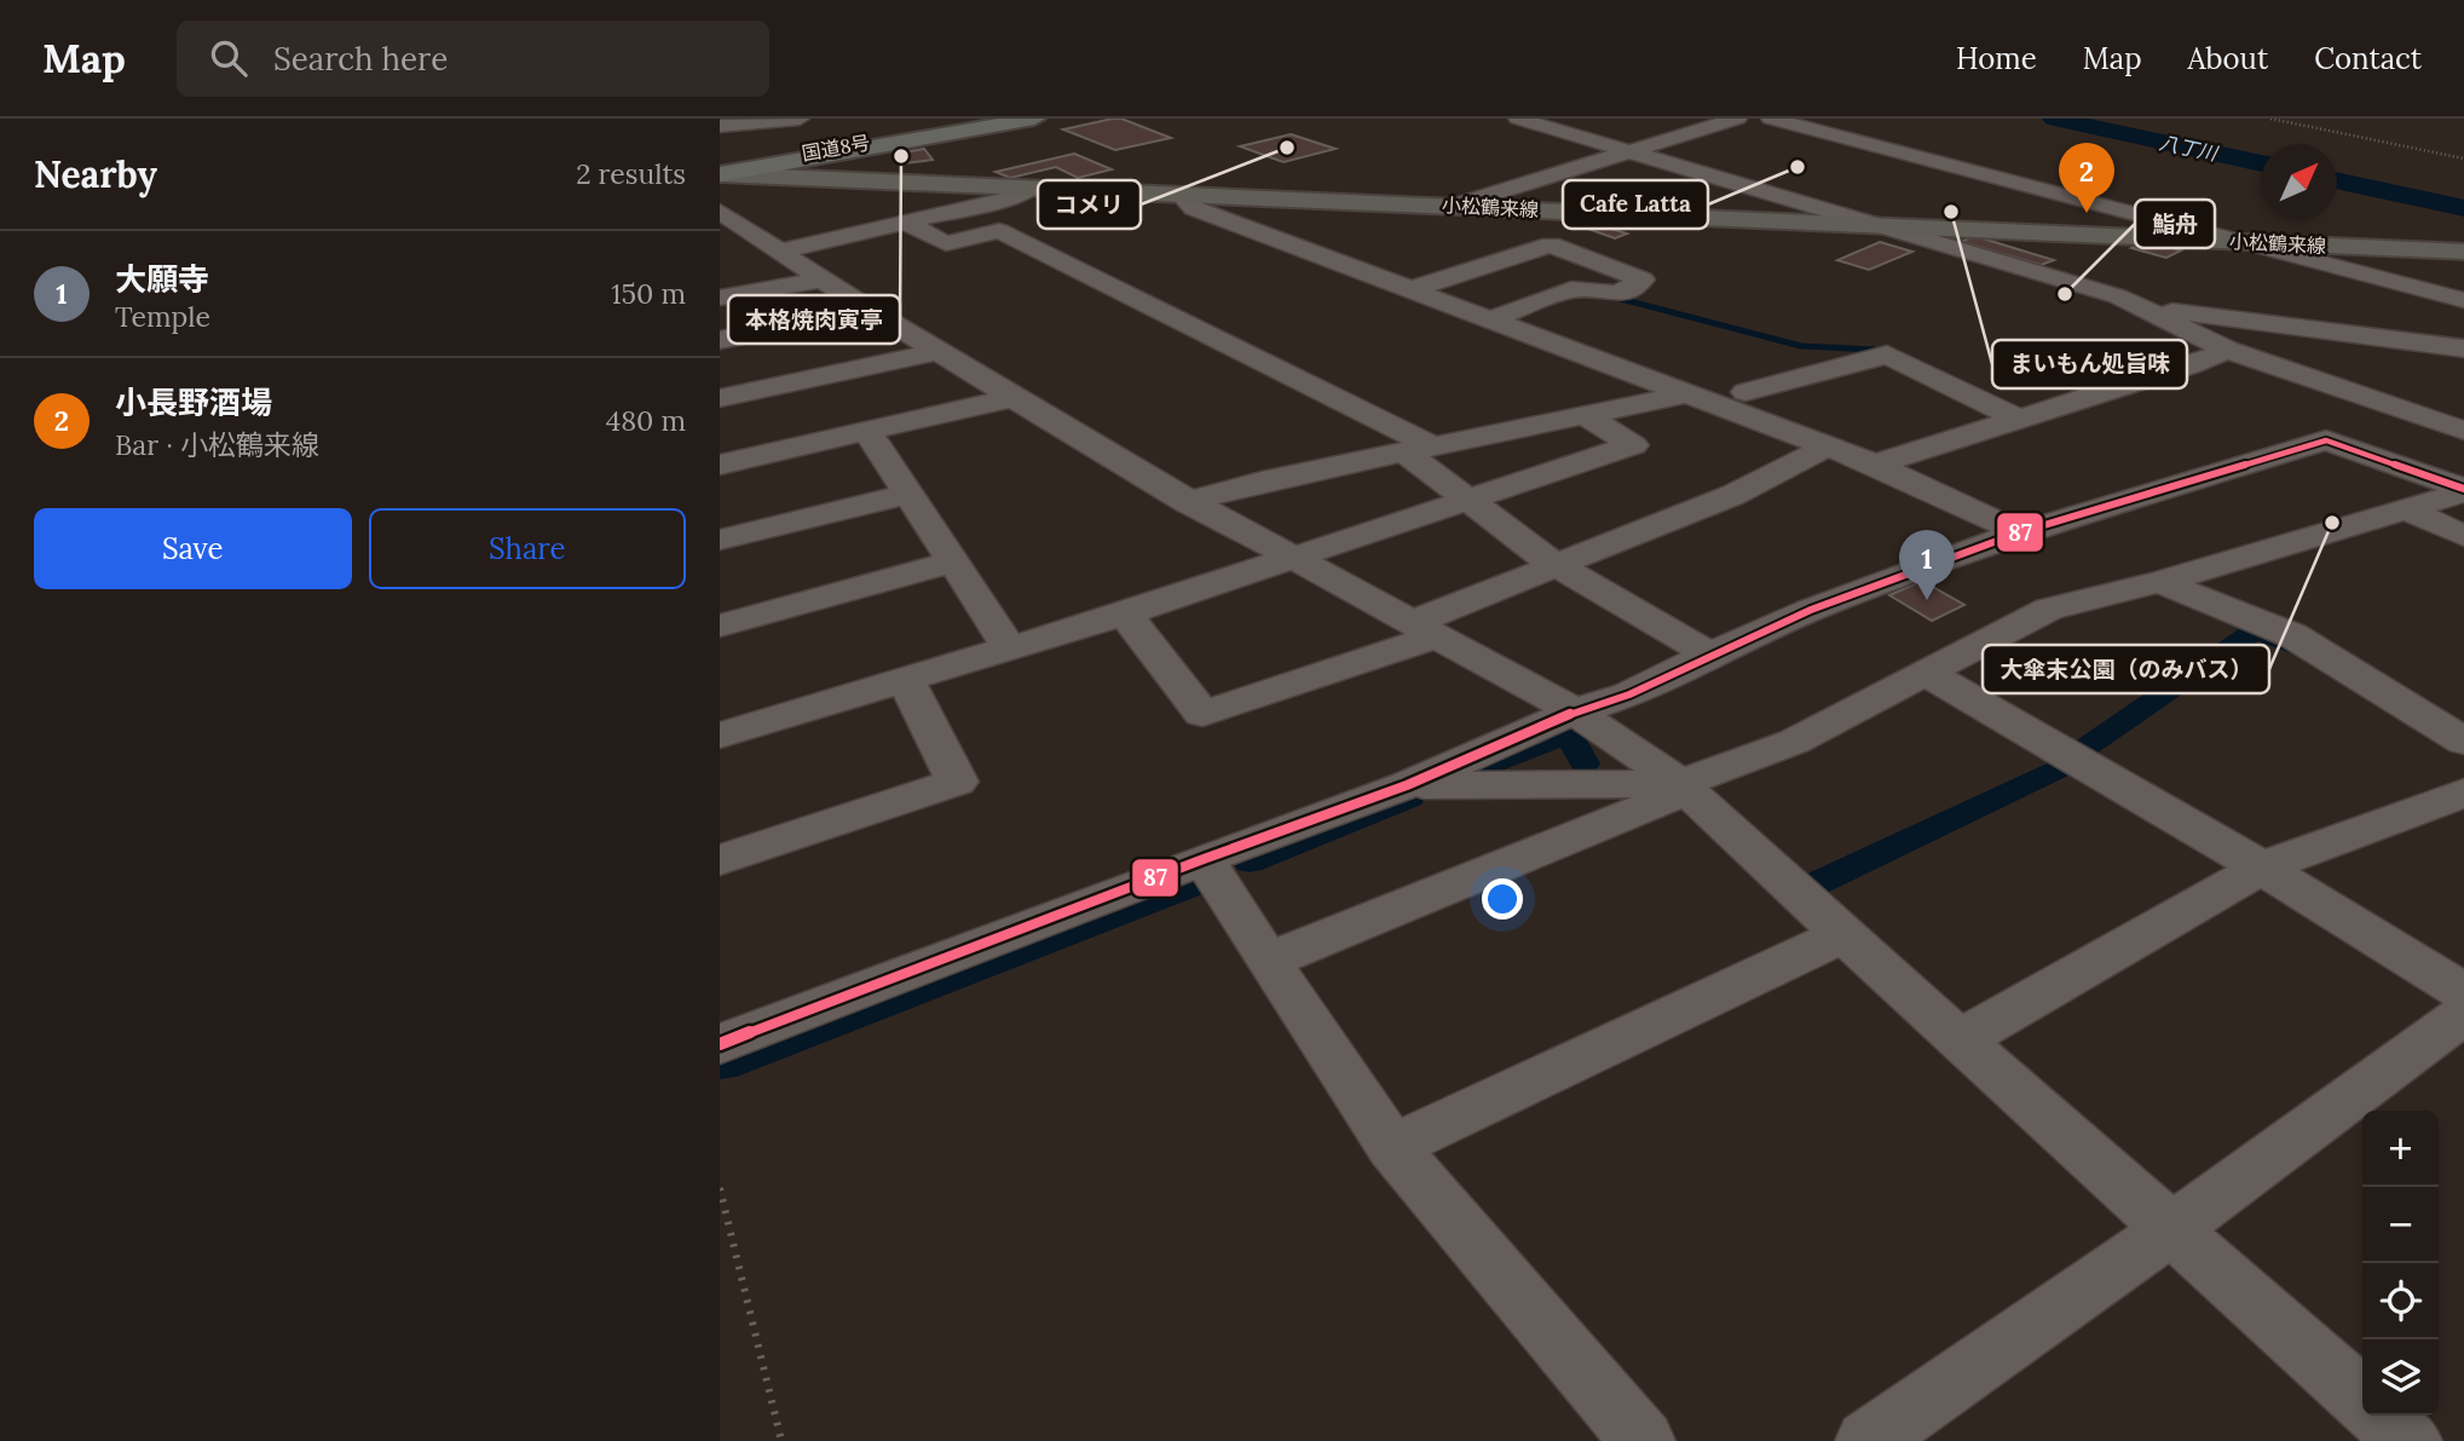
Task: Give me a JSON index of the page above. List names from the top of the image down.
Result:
{
  "streets": {
    "highway": ["国道8号"],
    "main road": ["小松鶴来線"]
  },
  "crossings": [
    ["国道8号", "小松鶴来線"]
  ],
  "water": ["八丁川"],
  "places": [
    "コメリ",
    "本格焼肉寅亭",
    "Cafe Latta",
    "まいもん処旨味",
    "鮨舟",
    "大傘末公園（のみバス）"
  ],
  "lines": ["transit line 87"],
  "north": "top right",
  "page": {
    "header": "Map",
    "search": "Search here",
    "nav": [
      "Home",
      "Map",
      "About",
      "Contact"
    ],
    "heading": ["Nearby", "2 results"],
    "pins": ["2", "1"],
    "list": [
      {
        "mark": "1",
        "name": "大願寺",
        "note": "Temple",
        "value": "150 m"
      },
      {
        "mark": "2",
        "name": "小長野酒場",
        "note": "Bar · 小松鶴来線",
        "value": "480 m"
      }
    ],
    "buttons": ["Save", "Share"],
    "map_buttons": ["+", "−"]
  }
}
